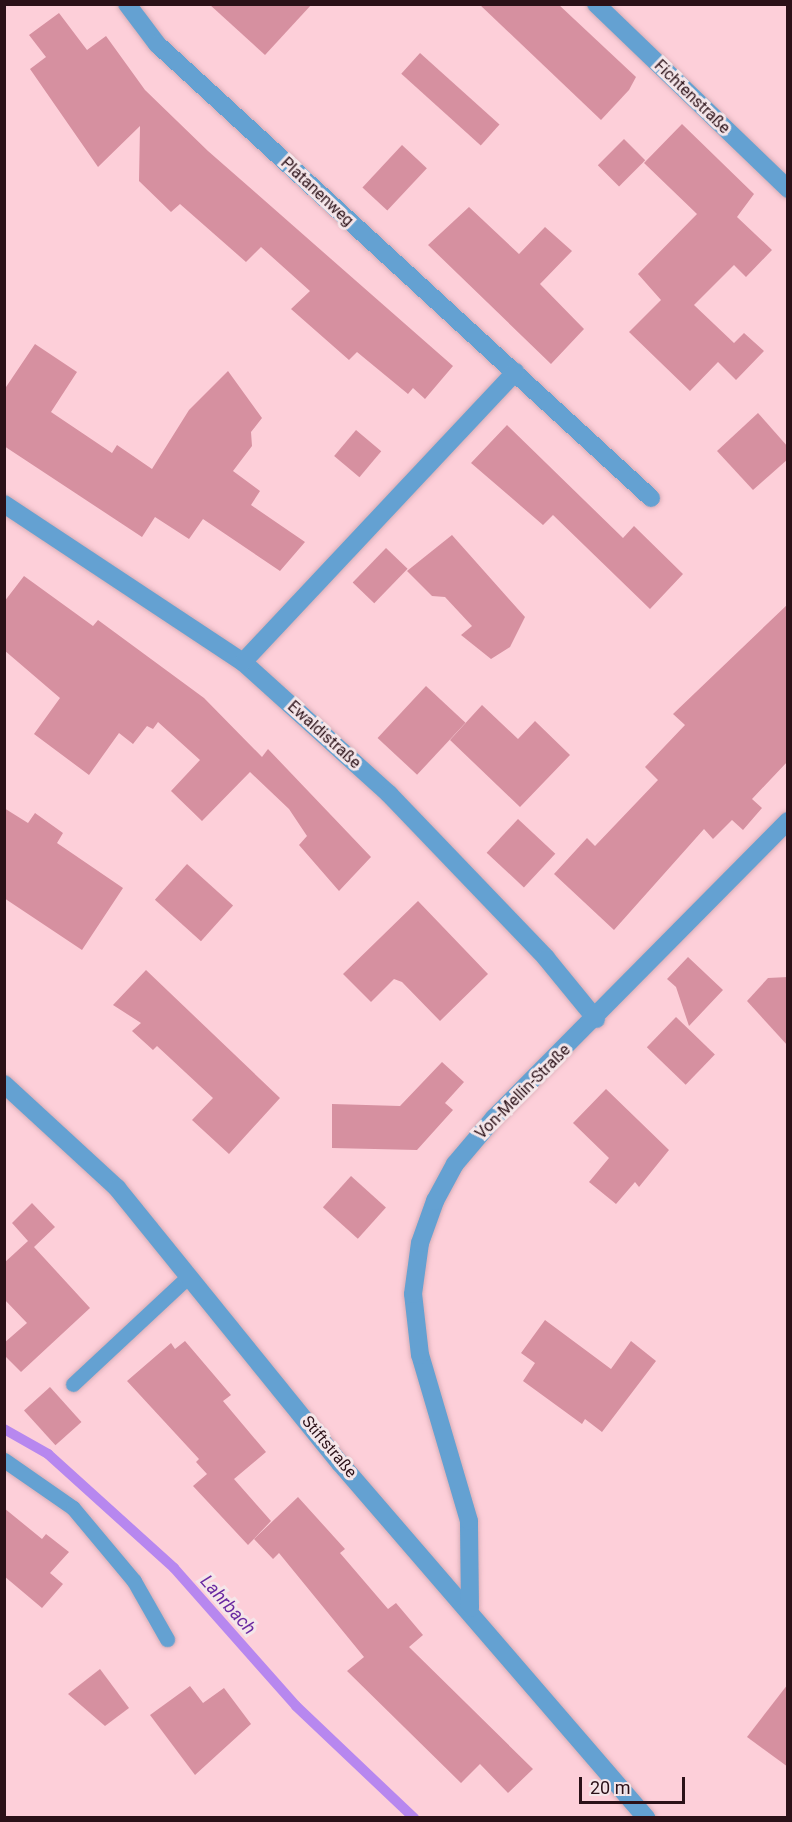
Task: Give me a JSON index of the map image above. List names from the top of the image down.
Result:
{
  "streets": {
    "street": [
      "Fichtenstraße",
      "Platanenweg",
      "Ewaldistraße",
      "Von-Mellin-Straße",
      "Stiftstraße"
    ]
  },
  "crossings": [
    ["Ewaldistraße", "Von-Mellin-Straße"],
    ["Von-Mellin-Straße", "Stiftstraße"]
  ],
  "water": ["Lahrbach"],
  "scale_bar": "20 m"
}
